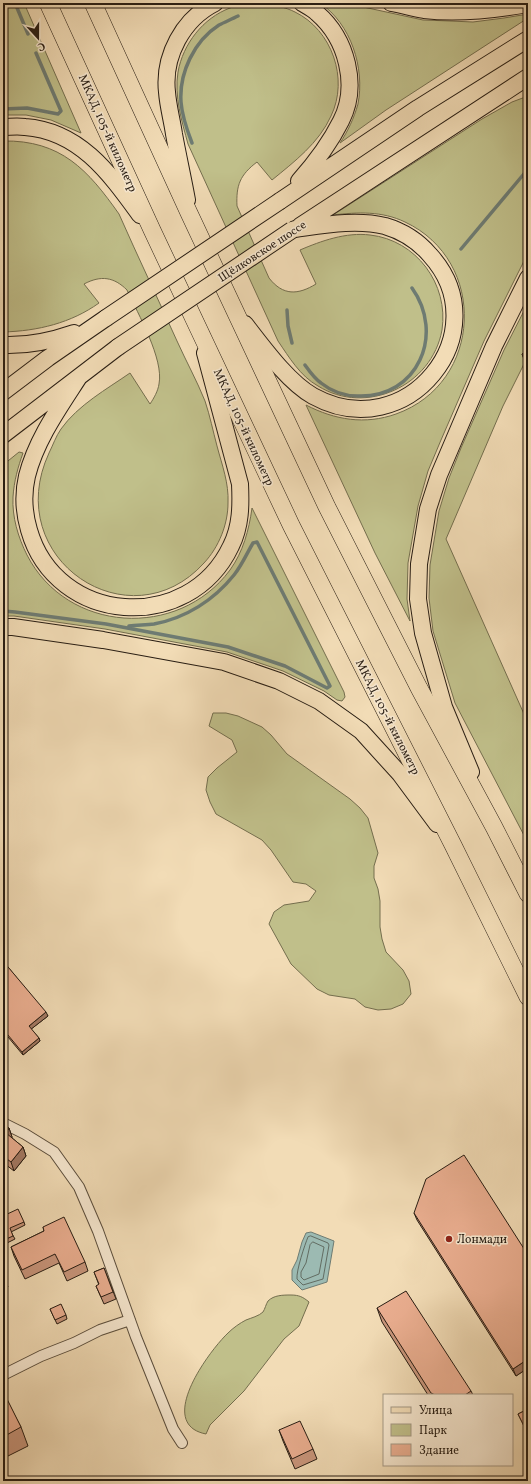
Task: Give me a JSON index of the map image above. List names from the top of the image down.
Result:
{
  "streets": {
    "highway": ["МКАД, 105-й километр"],
    "main road": ["Щёлковское шоссе"]
  },
  "places": ["Лонмади"],
  "legend": ["Улица", "Парк", "Здание"],
  "north": "bottom"
}
